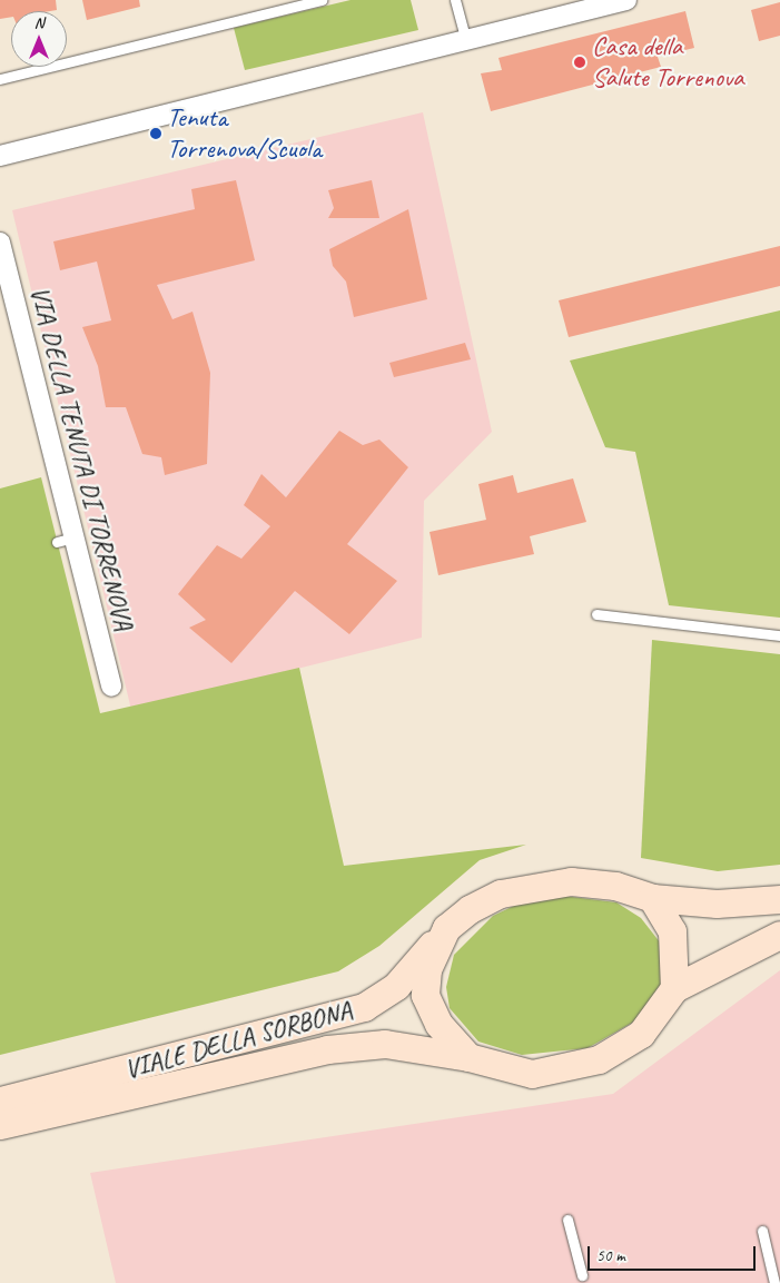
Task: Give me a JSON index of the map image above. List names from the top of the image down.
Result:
{
  "streets": {
    "street": ["VIA DELLA TENUTA DI TORRENOVA", "VIALE DELLA SORBONA"]
  },
  "places": ["Casa della Salute Torrenova", "Tenuta Torrenova/Scuola"],
  "scale_bar": "50 m",
  "north": "top"
}
